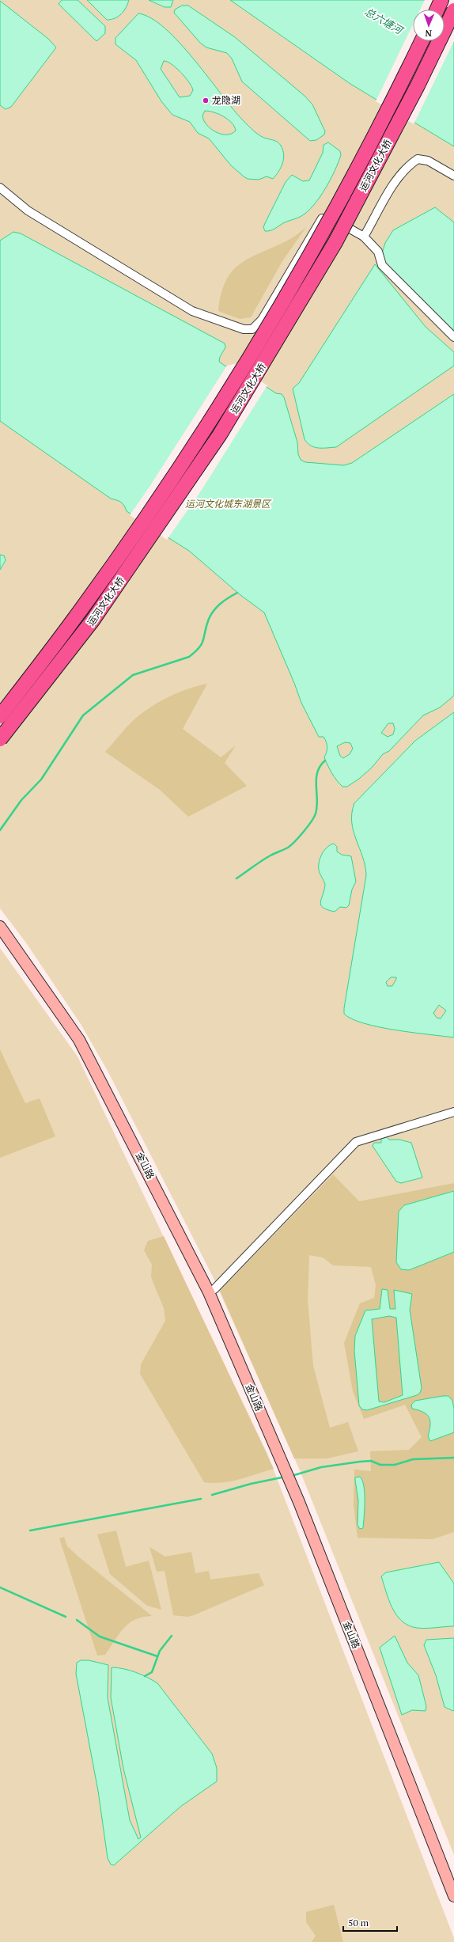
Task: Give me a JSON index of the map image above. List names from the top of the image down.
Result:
{
  "streets": {
    "highway": ["运河文化大桥"],
    "street": ["金山路"]
  },
  "water": ["总六塘河"],
  "parks": ["运河文化城东湖景区"],
  "places": ["龙隐湖"],
  "scale_bar": "50 m",
  "north": "bottom"
}
